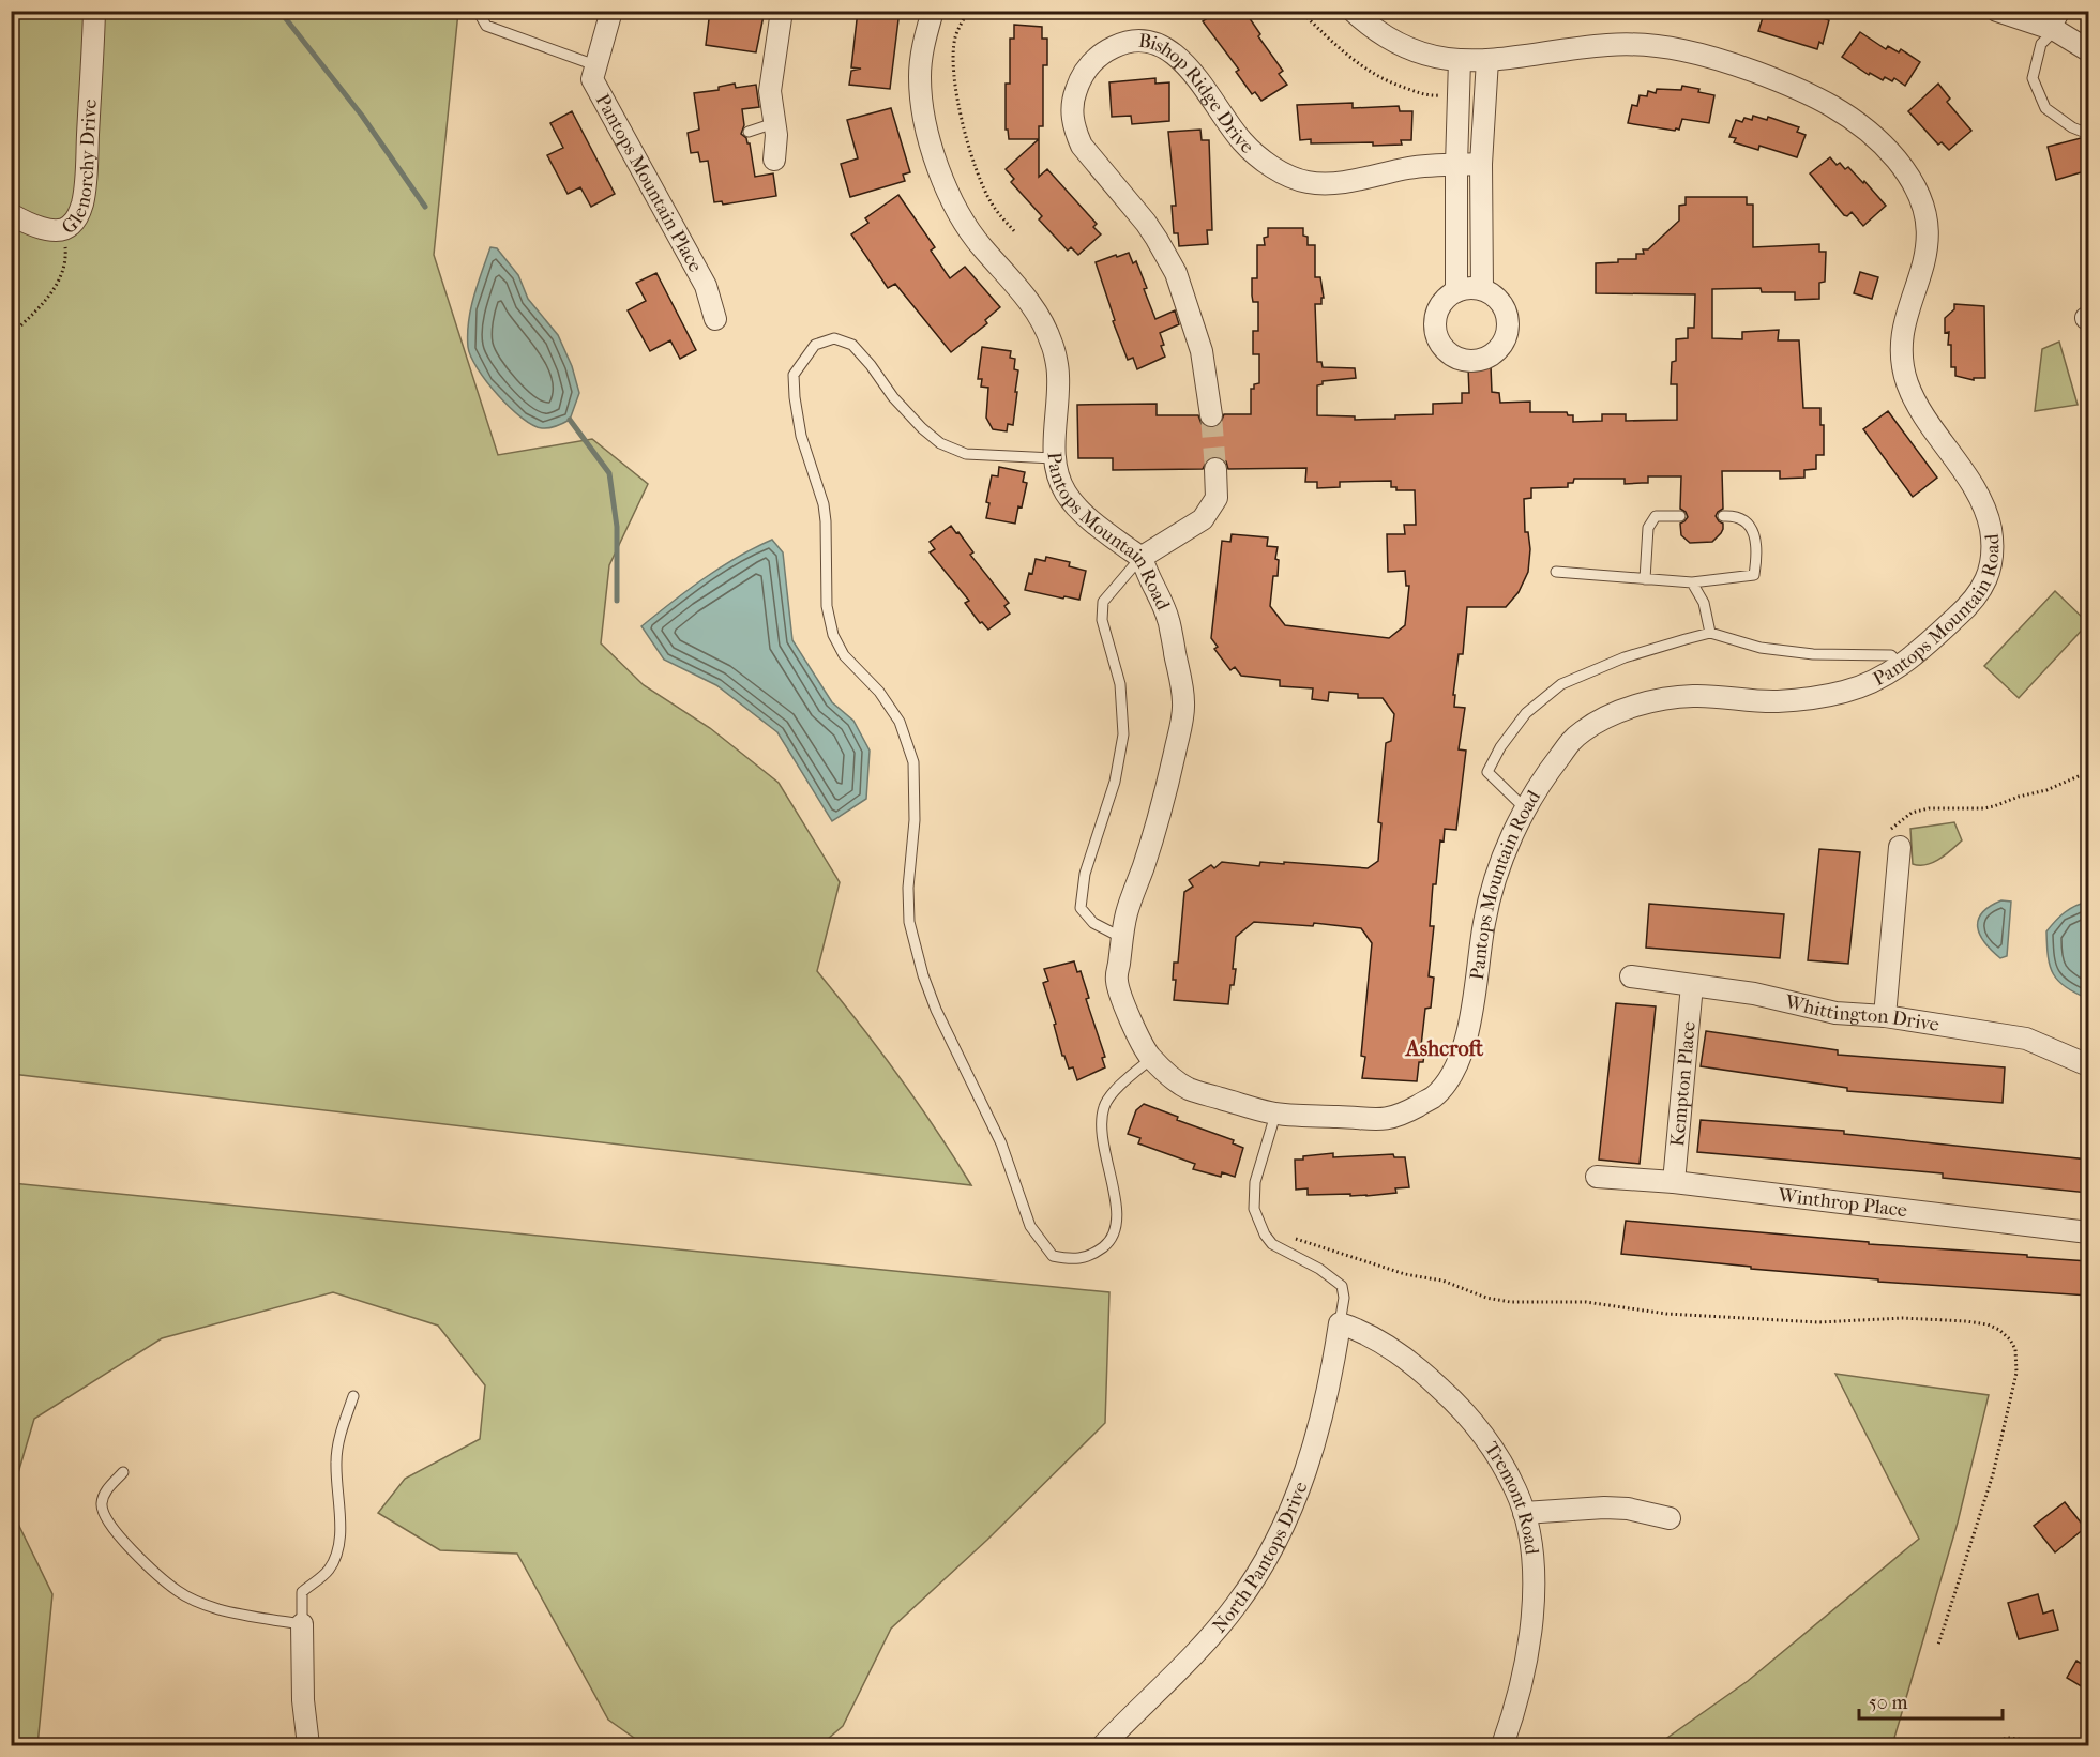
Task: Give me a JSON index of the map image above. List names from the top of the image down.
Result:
{
  "streets": {
    "street": [
      "Bishop Ridge Drive",
      "Glenorchy Drive",
      "Pantops Mountain Place",
      "Pantops Mountain Road",
      "Whittington Drive",
      "Kempton Place",
      "Winthrop Place",
      "Tremont Road",
      "North Pantops Drive"
    ]
  },
  "crossings": [
    ["Whittington Drive", "Kempton Place"],
    ["Kempton Place", "Winthrop Place"],
    ["Tremont Road", "North Pantops Drive"]
  ],
  "districts": ["Ashcroft"],
  "scale_bar": "50 m"
}
